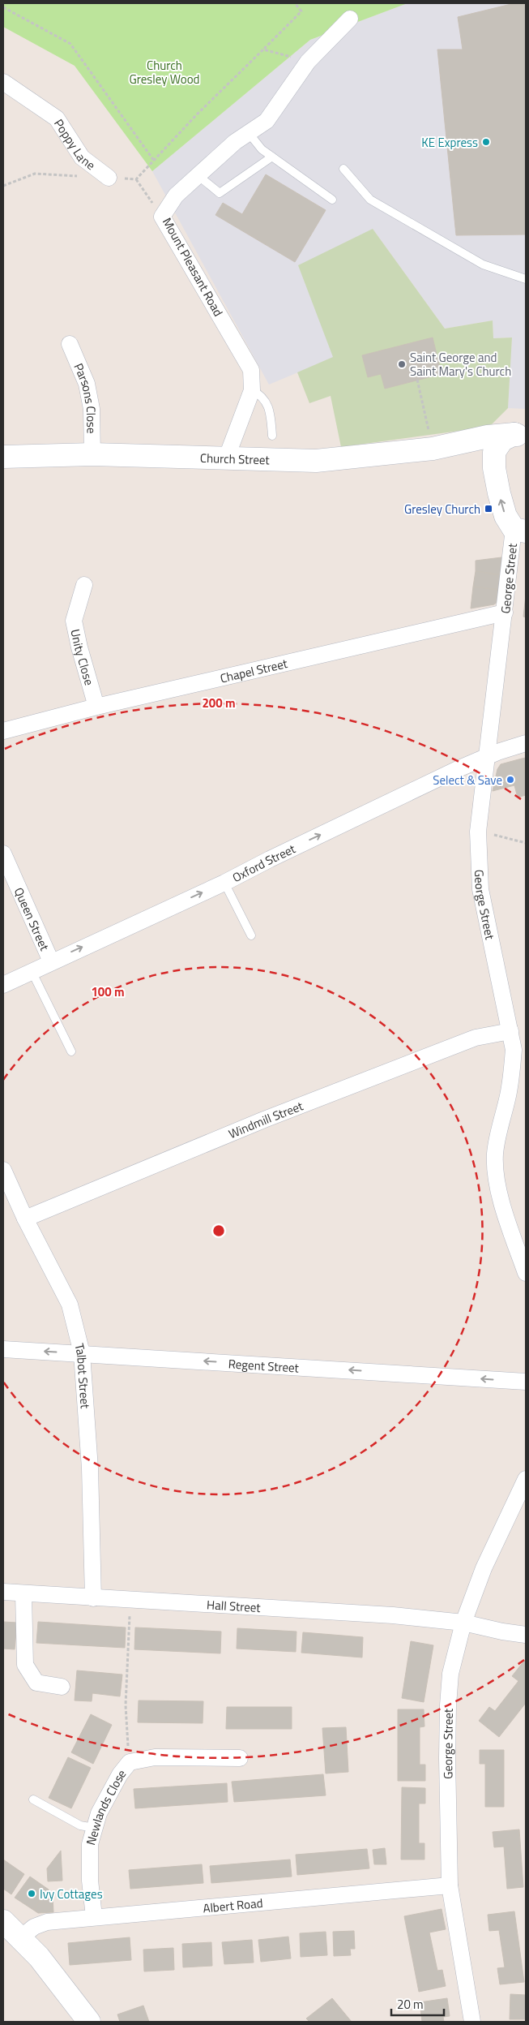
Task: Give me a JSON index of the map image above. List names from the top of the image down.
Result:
{
  "streets": {
    "street": [
      "Poppy Lane",
      "Mount Pleasant Road",
      "Parsons Close",
      "Church Street",
      "George Street",
      "Unity Close",
      "Chapel Street",
      "Oxford Street",
      "Queen Street",
      "Windmill Street",
      "Regent Street",
      "Talbot Street",
      "Hall Street",
      "Newlands Close",
      "Albert Road"
    ]
  },
  "crossings": [
    ["Mount Pleasant Road", "Church Street"],
    ["Parsons Close", "Church Street"],
    ["George Street", "Chapel Street"],
    ["George Street", "Oxford Street"],
    ["George Street", "Windmill Street"],
    ["George Street", "Hall Street"],
    ["George Street", "Albert Road"],
    ["Unity Close", "Chapel Street"],
    ["Oxford Street", "Queen Street"],
    ["Windmill Street", "Talbot Street"],
    ["Regent Street", "Talbot Street"],
    ["Talbot Street", "Hall Street"],
    ["Newlands Close", "Albert Road"]
  ],
  "one_way": ["Oxford Street", "Regent Street"],
  "parks": ["Church Gresley Wood"],
  "places": {
    "other": [
      "KE Express",
      "Saint George and Saint Mary's Church",
      "Select & Save",
      "Ivy Cottages"
    ],
    "transit": ["Gresley Church"]
  },
  "scale_bar": "20 m",
  "rings": ["200 m", "100 m"]
}
